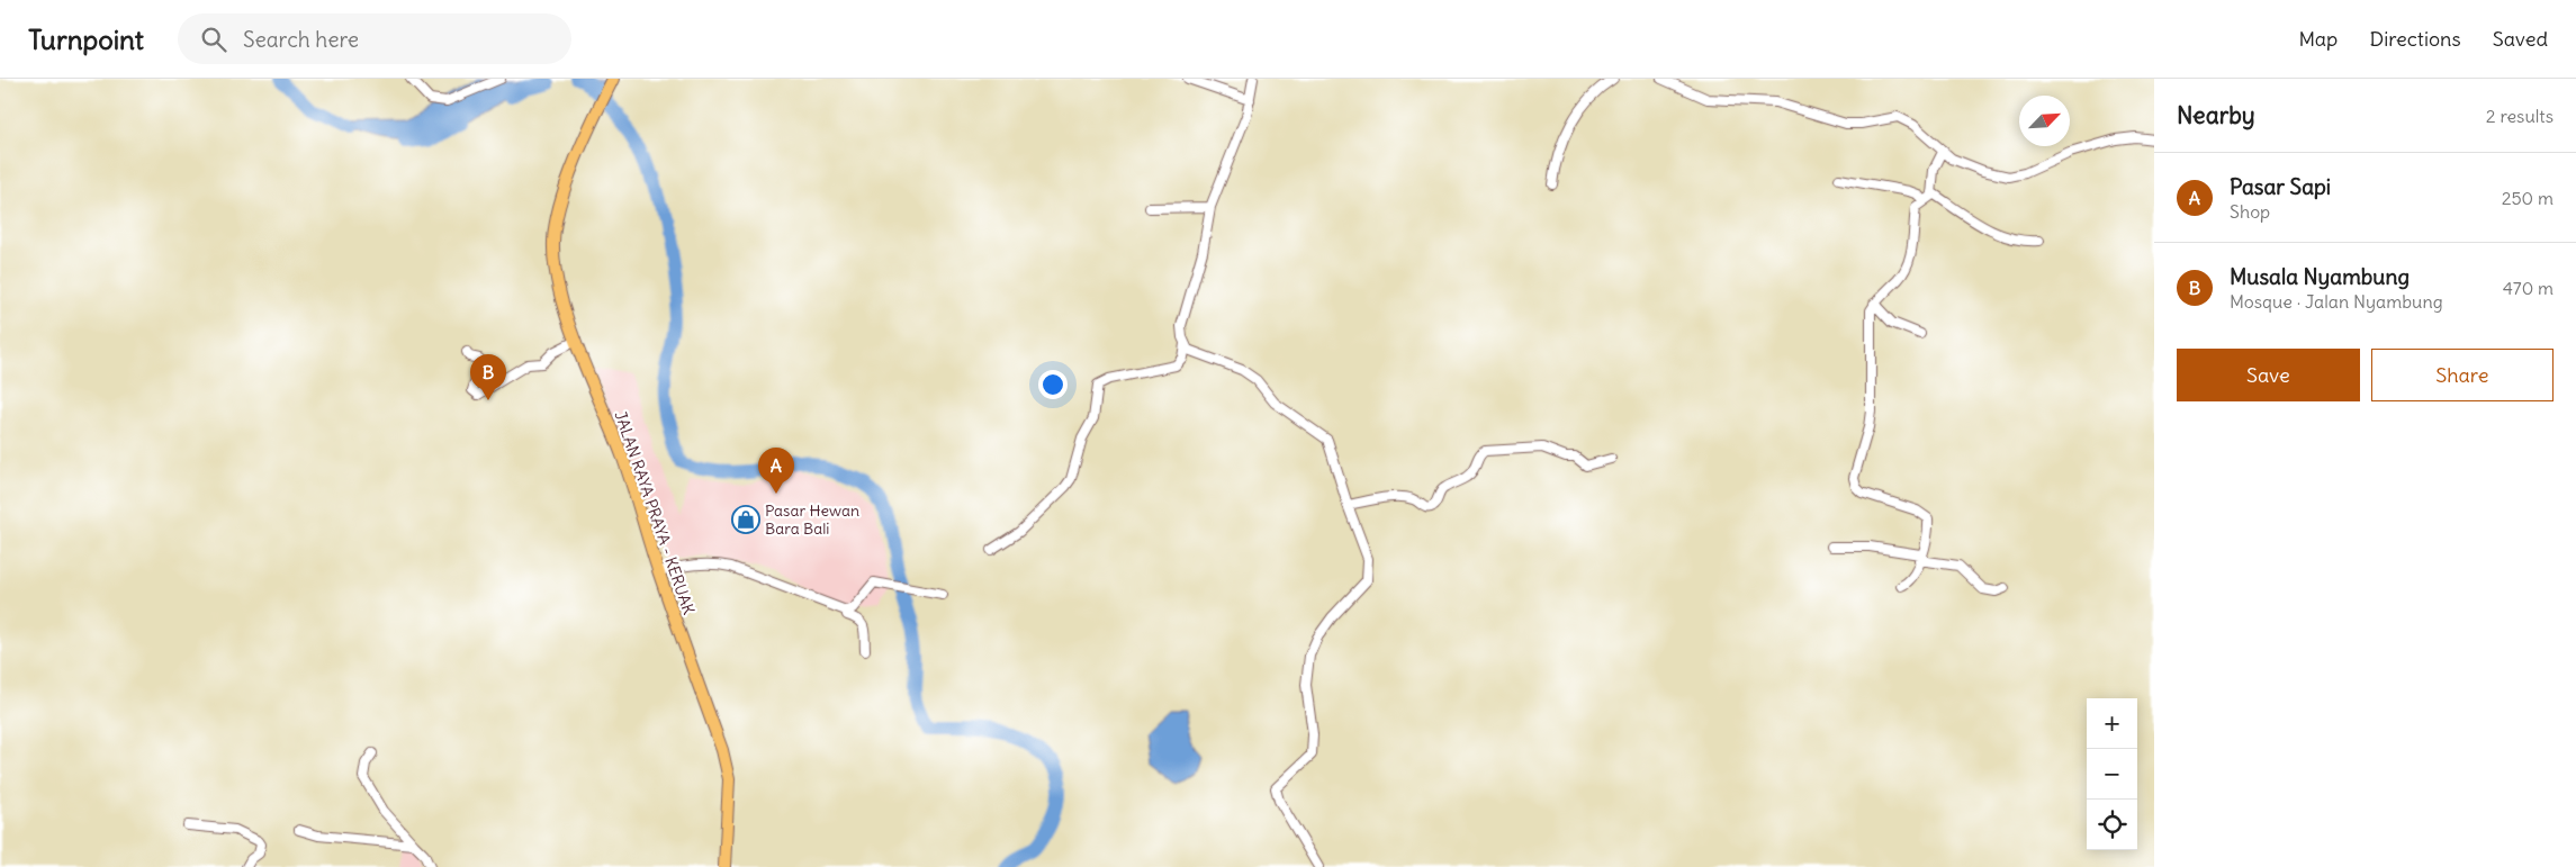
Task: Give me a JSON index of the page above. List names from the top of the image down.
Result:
{
  "streets": {
    "main road": ["JALAN RAYA PRAYA - KERUAK"]
  },
  "places": {
    "shop": ["Pasar Hewan Bara Bali"]
  },
  "north": "top right",
  "page": {
    "header": "Turnpoint",
    "search": "Search here",
    "nav": ["Map", "Directions", "Saved"],
    "heading": ["Nearby", "2 results"],
    "list": [
      {
        "mark": "A",
        "name": "Pasar Sapi",
        "note": "Shop",
        "value": "250 m"
      },
      {
        "mark": "B",
        "name": "Musala Nyambung",
        "note": "Mosque · Jalan Nyambung",
        "value": "470 m"
      }
    ],
    "buttons": ["Save", "Share"],
    "pins": ["B", "A"],
    "map_buttons": ["+", "−"]
  }
}
